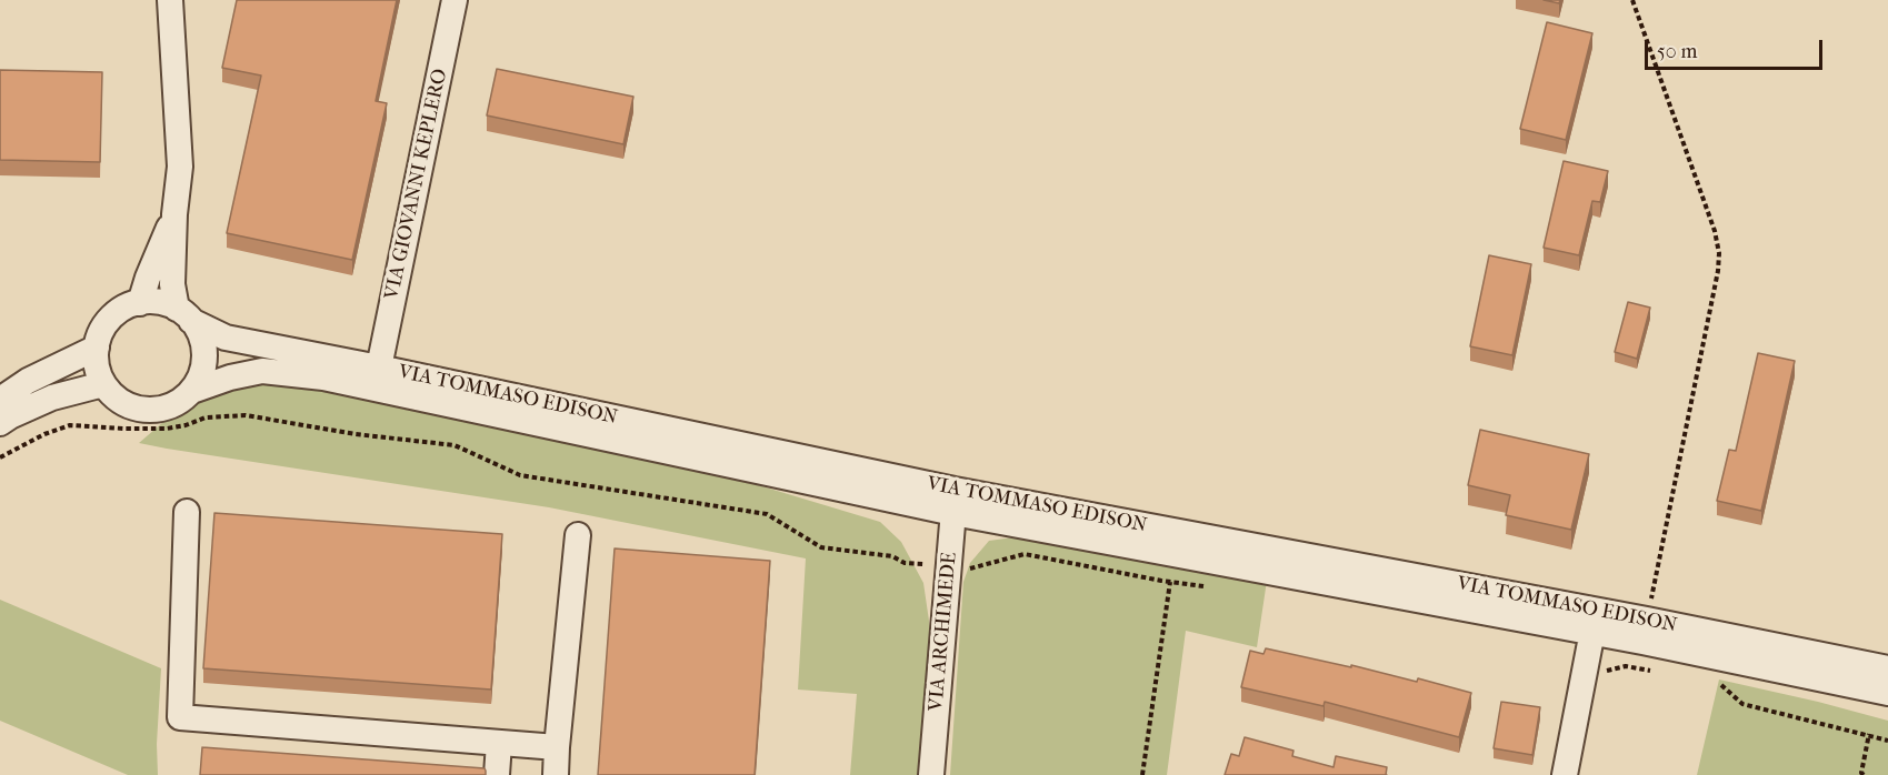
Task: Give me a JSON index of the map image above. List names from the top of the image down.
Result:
{
  "streets": {
    "street": ["VIA GIOVANNI KEPLERO", "VIA TOMMASO EDISON", "VIA ARCHIMEDE"]
  },
  "crossings": [
    ["VIA GIOVANNI KEPLERO", "VIA TOMMASO EDISON"],
    ["VIA TOMMASO EDISON", "VIA ARCHIMEDE"]
  ],
  "scale_bar": "50 m"
}
